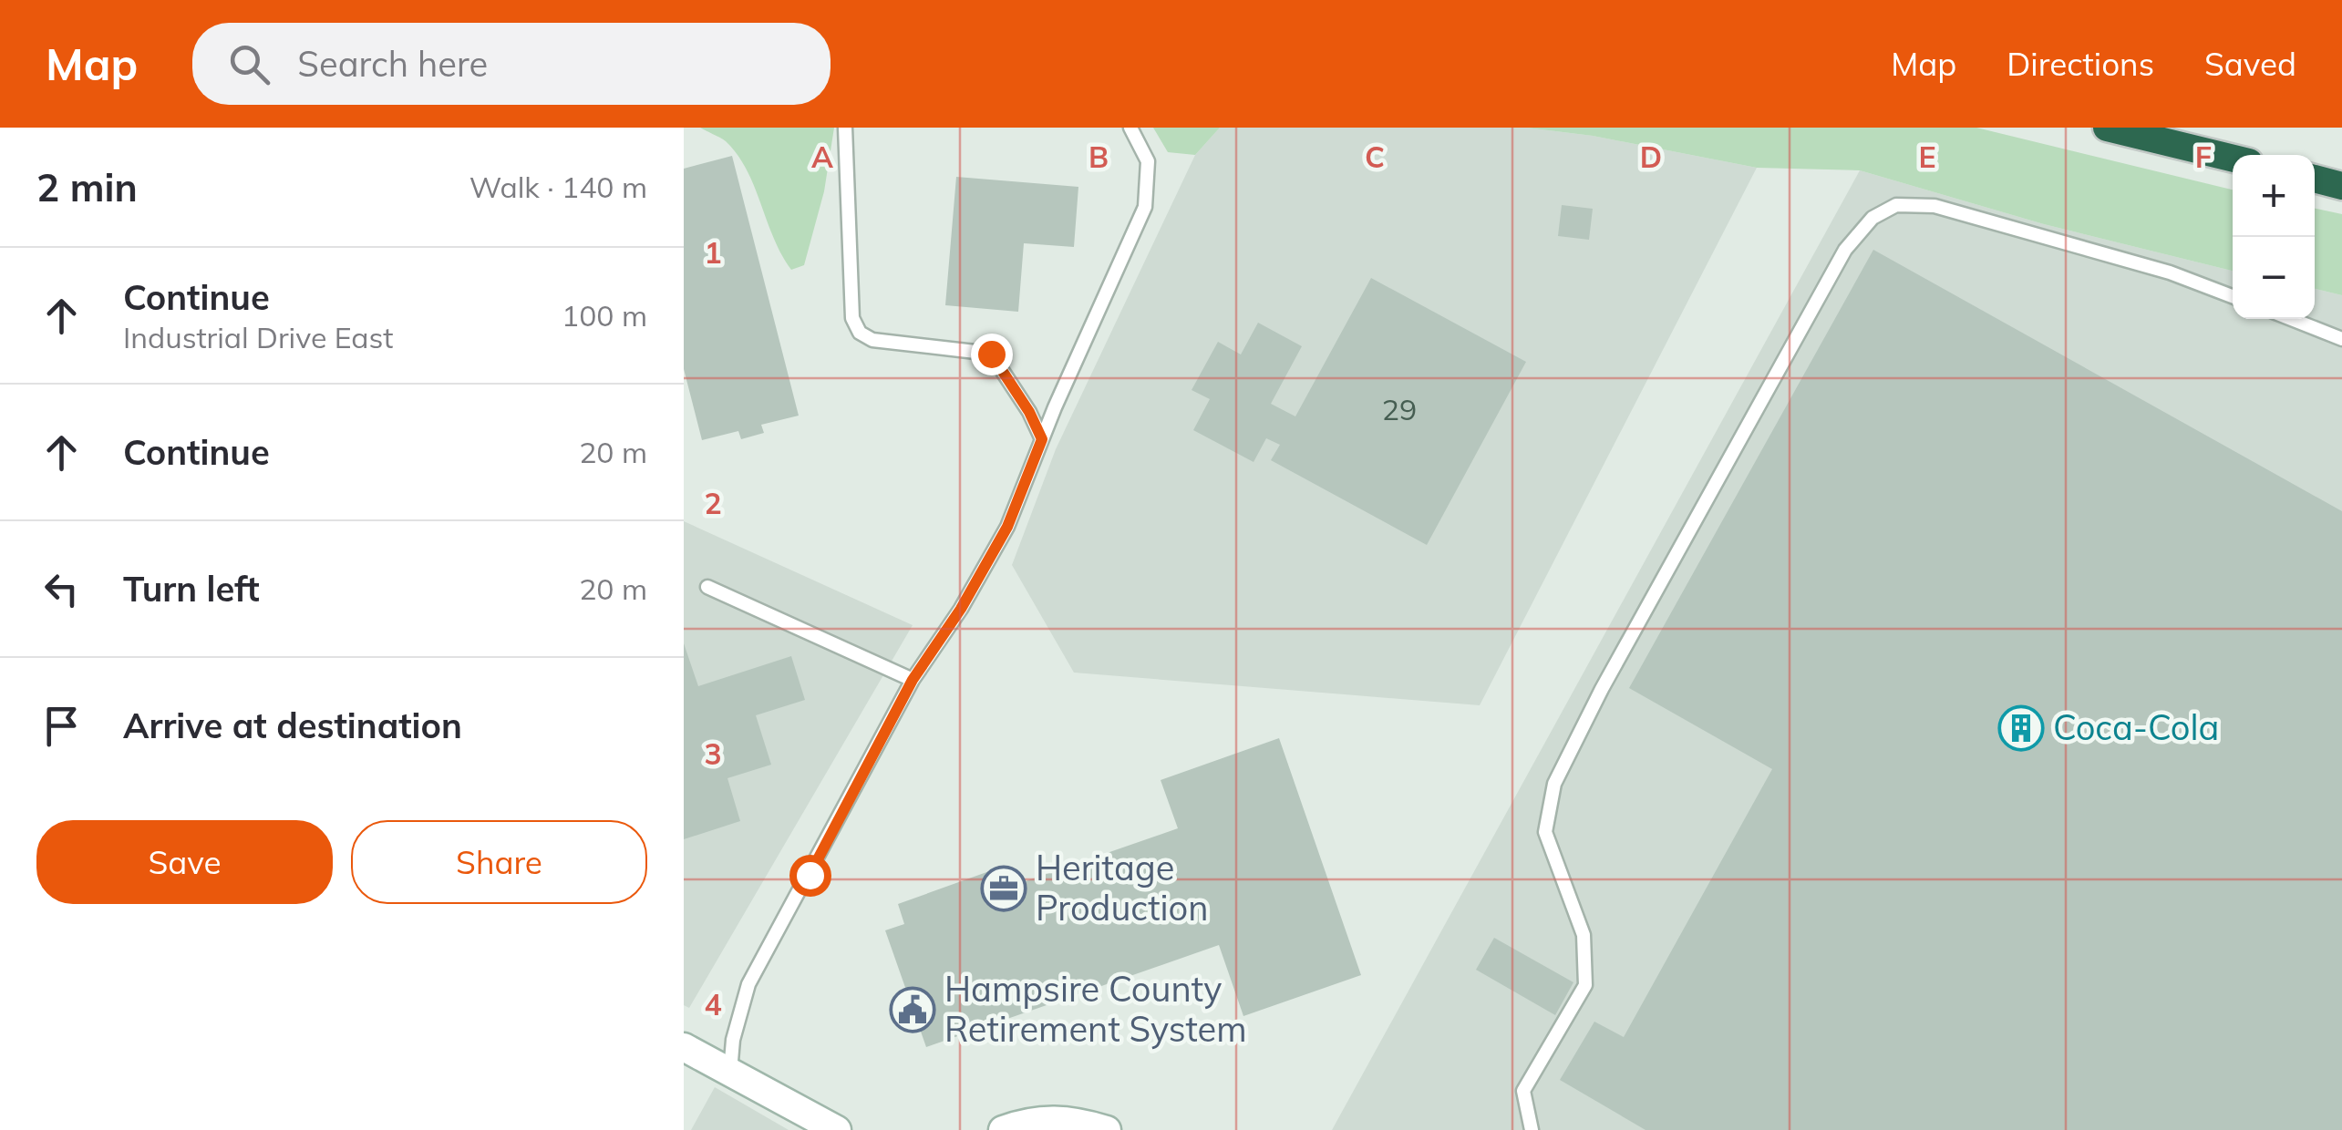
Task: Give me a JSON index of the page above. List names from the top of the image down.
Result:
{
  "places": {
    "building": ["Coca-Cola"],
    "office": ["Heritage Production"],
    "public building": ["Hampsire County Retirement System"]
  },
  "house_numbers": ["29"],
  "page": {
    "header": "Map",
    "search": "Search here",
    "nav": ["Map", "Directions", "Saved"],
    "heading": ["2 min", "Walk · 140 m"],
    "map_buttons": ["+", "−"],
    "list": [
      ["Continue", "Industrial Drive East", "100 m"],
      ["Continue", "20 m"],
      ["Turn left", "20 m"],
      "Arrive at destination"
    ],
    "buttons": ["Save", "Share"]
  },
  "grid": {
    "columns": [
      "A",
      "B",
      "C",
      "D",
      "E",
      "F"
    ],
    "rows": [
      "1",
      "2",
      "3",
      "4"
    ]
  }
}
